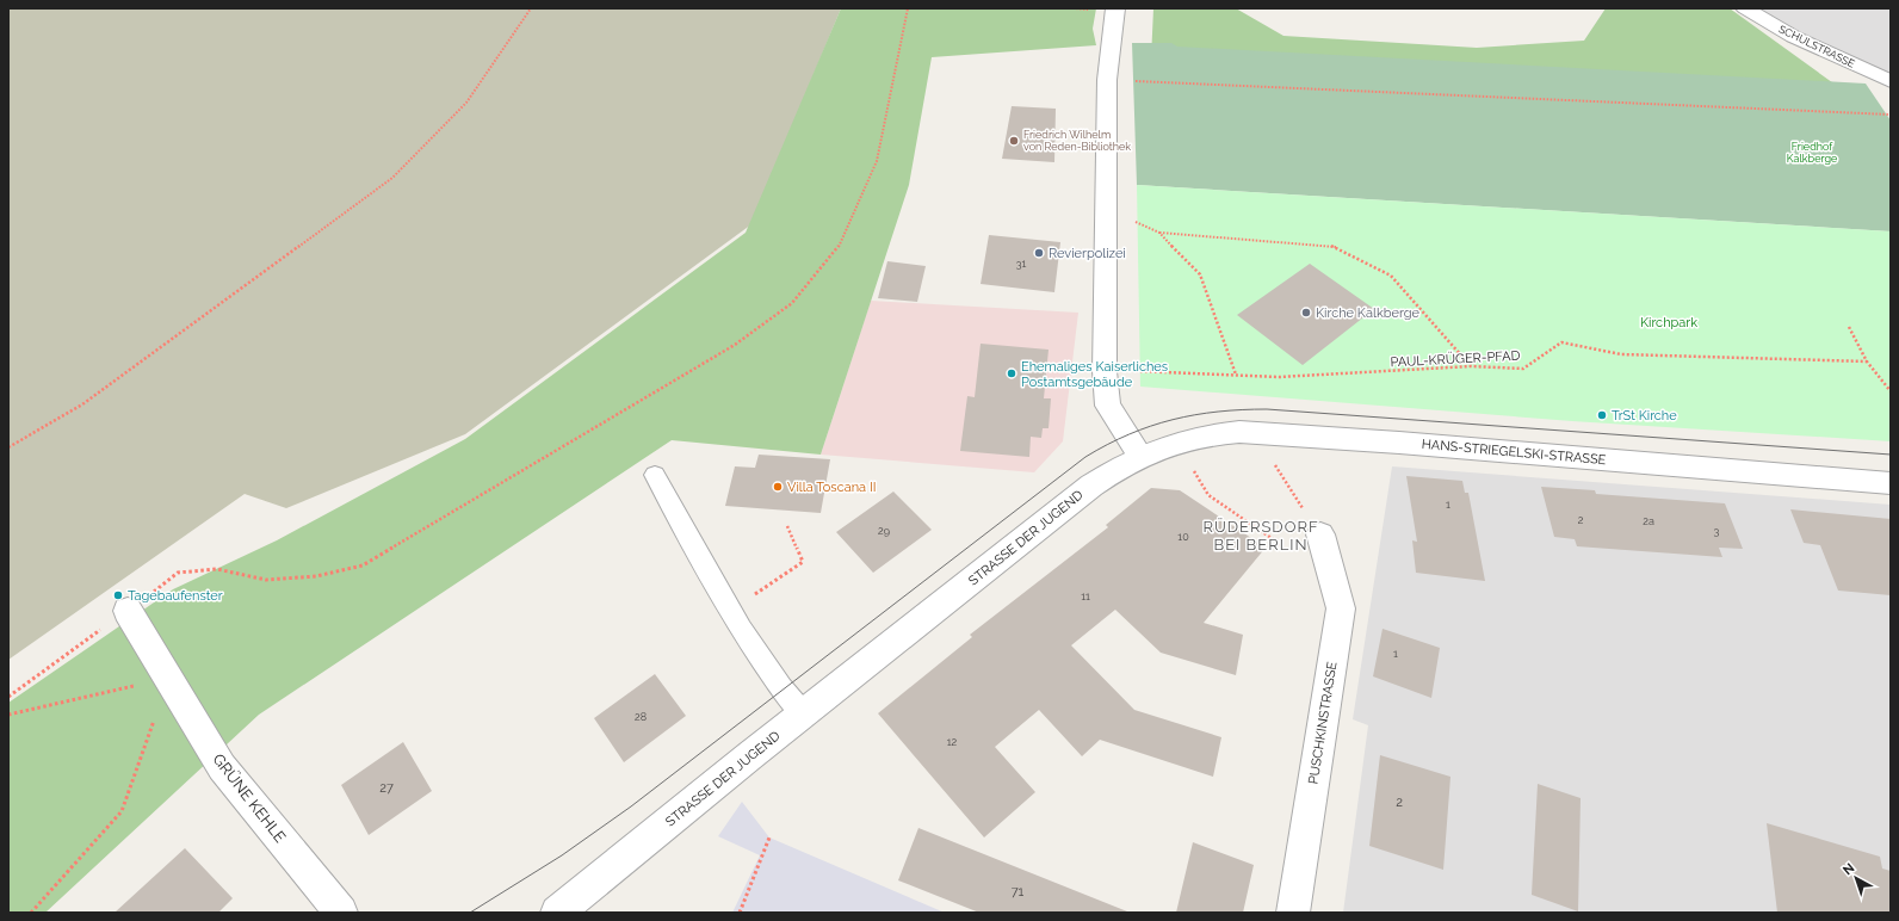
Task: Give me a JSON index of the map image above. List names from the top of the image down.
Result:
{
  "streets": {
    "street": [
      "SCHULSTRASSE",
      "HANS-STRIEGELSKI-STRASSE",
      "STRASSE DER JUGEND",
      "PUSCHKINSTRASSE",
      "GRÜNE KEHLE"
    ],
    "path": ["PAUL-KRÜGER-PFAD"]
  },
  "crossings": [
    ["HANS-STRIEGELSKI-STRASSE", "STRASSE DER JUGEND"]
  ],
  "districts": ["RÜDERSDORF BEI BERLIN"],
  "parks": ["Friedhof Kalkberge", "Kirchpark"],
  "places": [
    "Friedrich Wilhelm von Reden-Bibliothek",
    "Revierpolizei",
    "Kirche Kalkberge",
    "Ehemaliges Kaiserliches Postamtsgebäude",
    "TrSt Kirche",
    "Villa Toscana II",
    "Tagebaufenster"
  ],
  "house_numbers": [
    "31",
    "1",
    "2",
    "2a",
    "29",
    "3",
    "10",
    "11",
    "1",
    "28",
    "12",
    "27",
    "2",
    "71"
  ],
  "north": "top left"
}
